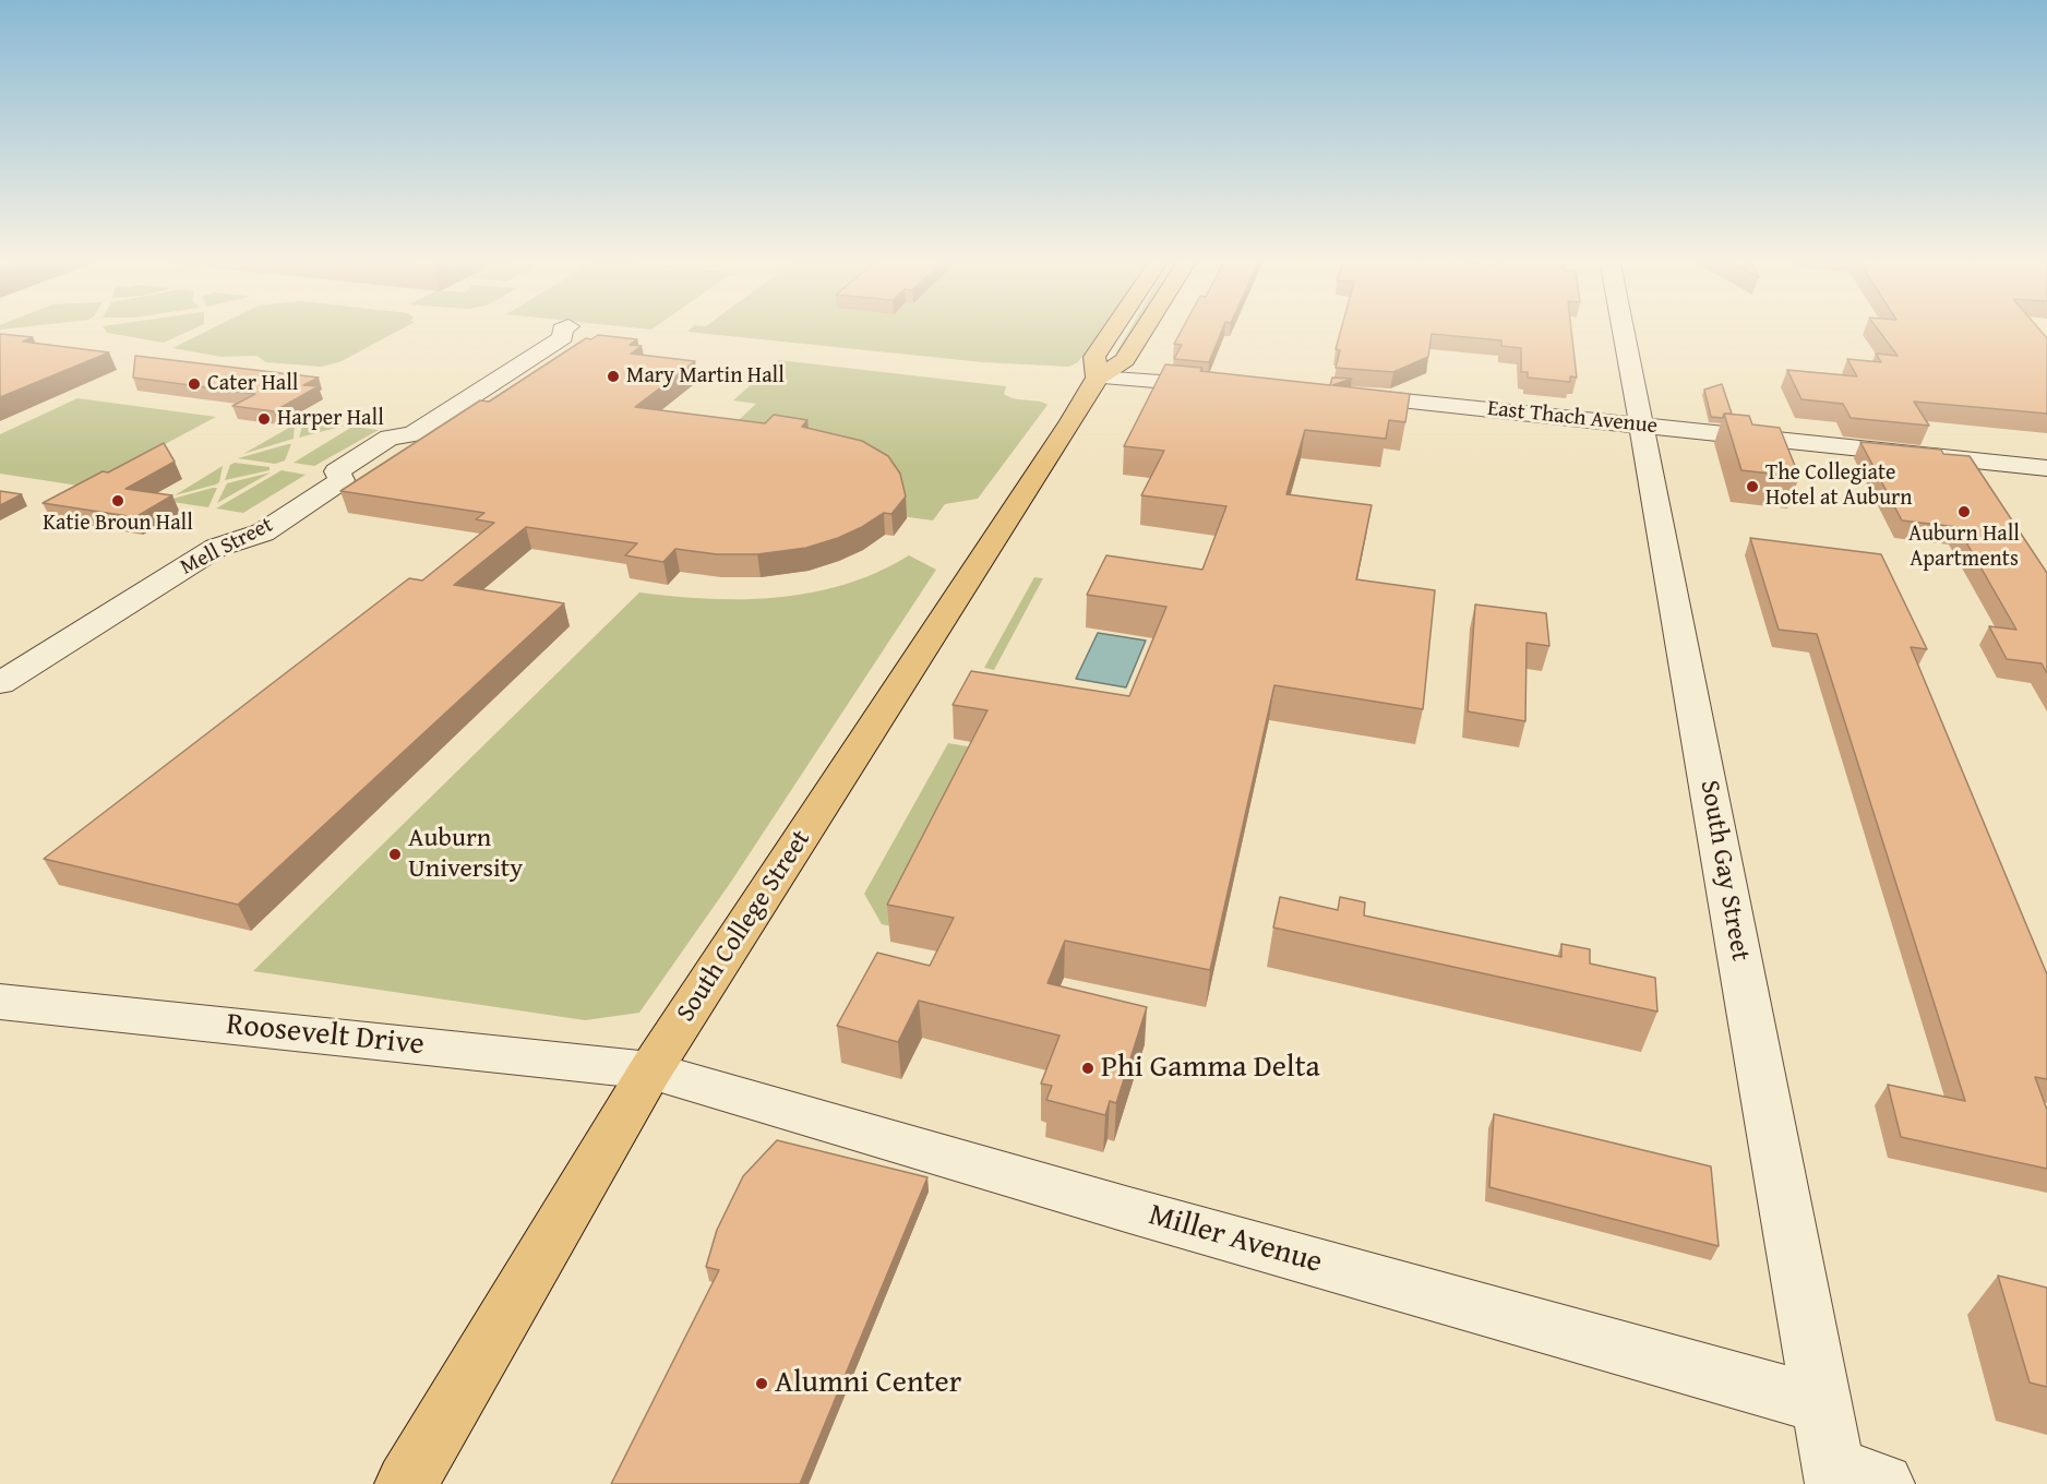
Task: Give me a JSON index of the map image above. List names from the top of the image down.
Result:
{
  "streets": {
    "main road": ["South College Street"],
    "street": [
      "East Thach Avenue",
      "Mell Street",
      "South Gay Street",
      "Roosevelt Drive",
      "Miller Avenue"
    ]
  },
  "crossings": [
    ["East Thach Avenue", "South Gay Street"],
    ["South Gay Street", "Miller Avenue"],
    ["South College Street", "Roosevelt Drive"],
    ["South College Street", "Miller Avenue"],
    ["Roosevelt Drive", "Miller Avenue"]
  ],
  "places": [
    "Mary Martin Hall",
    "Cater Hall",
    "Harper Hall",
    "The Collegiate Hotel at Auburn",
    "Katie Broun Hall",
    "Auburn Hall Apartments",
    "Auburn University",
    "Phi Gamma Delta",
    "Alumni Center"
  ]
}
